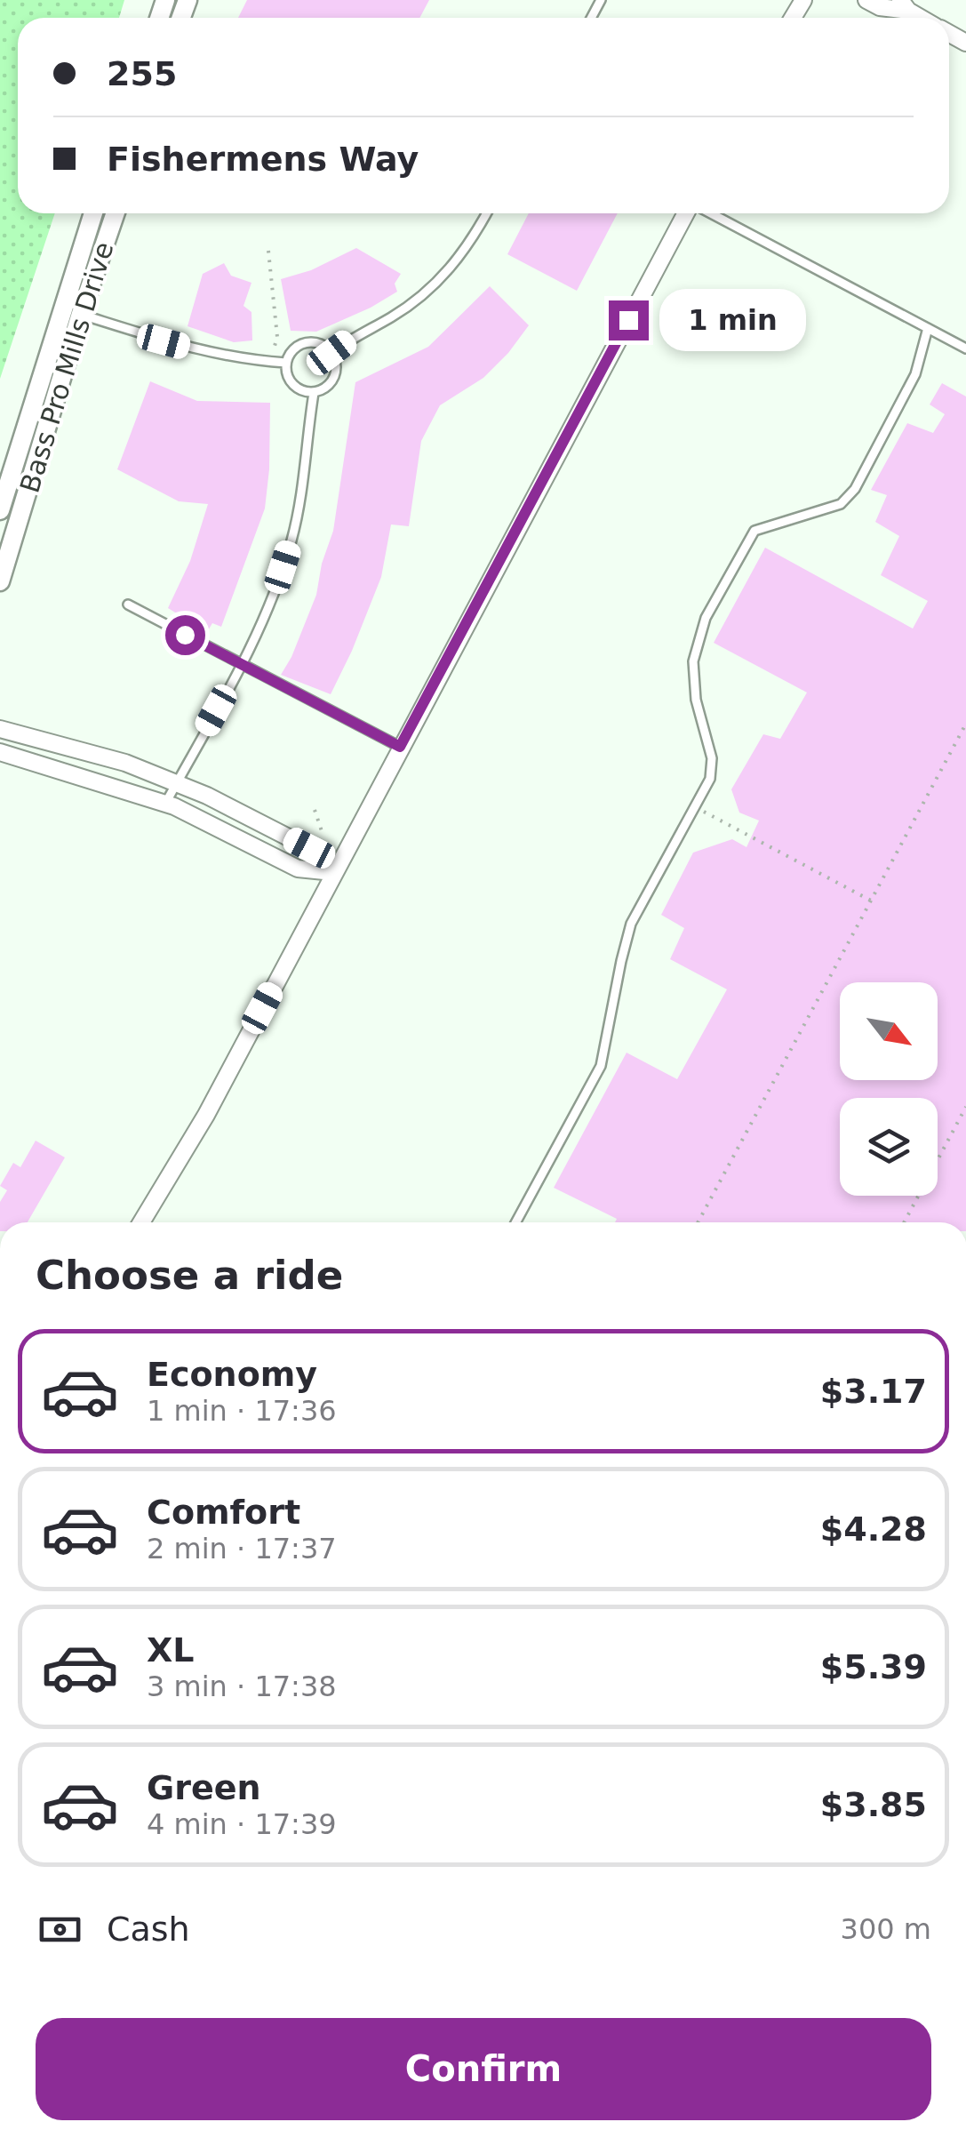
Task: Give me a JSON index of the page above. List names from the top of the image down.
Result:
{
  "streets": {
    "street": ["Bass Pro Mills Drive"]
  },
  "north": "bottom right",
  "page": {
    "banner": ["255", "Fishermens Way"],
    "bubble": "1 min",
    "heading": "Choose a ride",
    "list": [
      {
        "name": "Economy",
        "note": "1 min · 17:36",
        "value": "$3.17"
      },
      {
        "name": "Comfort",
        "note": "2 min · 17:37",
        "value": "$4.28"
      },
      {
        "name": "XL",
        "note": "3 min · 17:38",
        "value": "$5.39"
      },
      {
        "name": "Green",
        "note": "4 min · 17:39",
        "value": "$3.85"
      }
    ],
    "pay": ["Cash", "300 m"],
    "buttons": "Confirm"
  }
}
